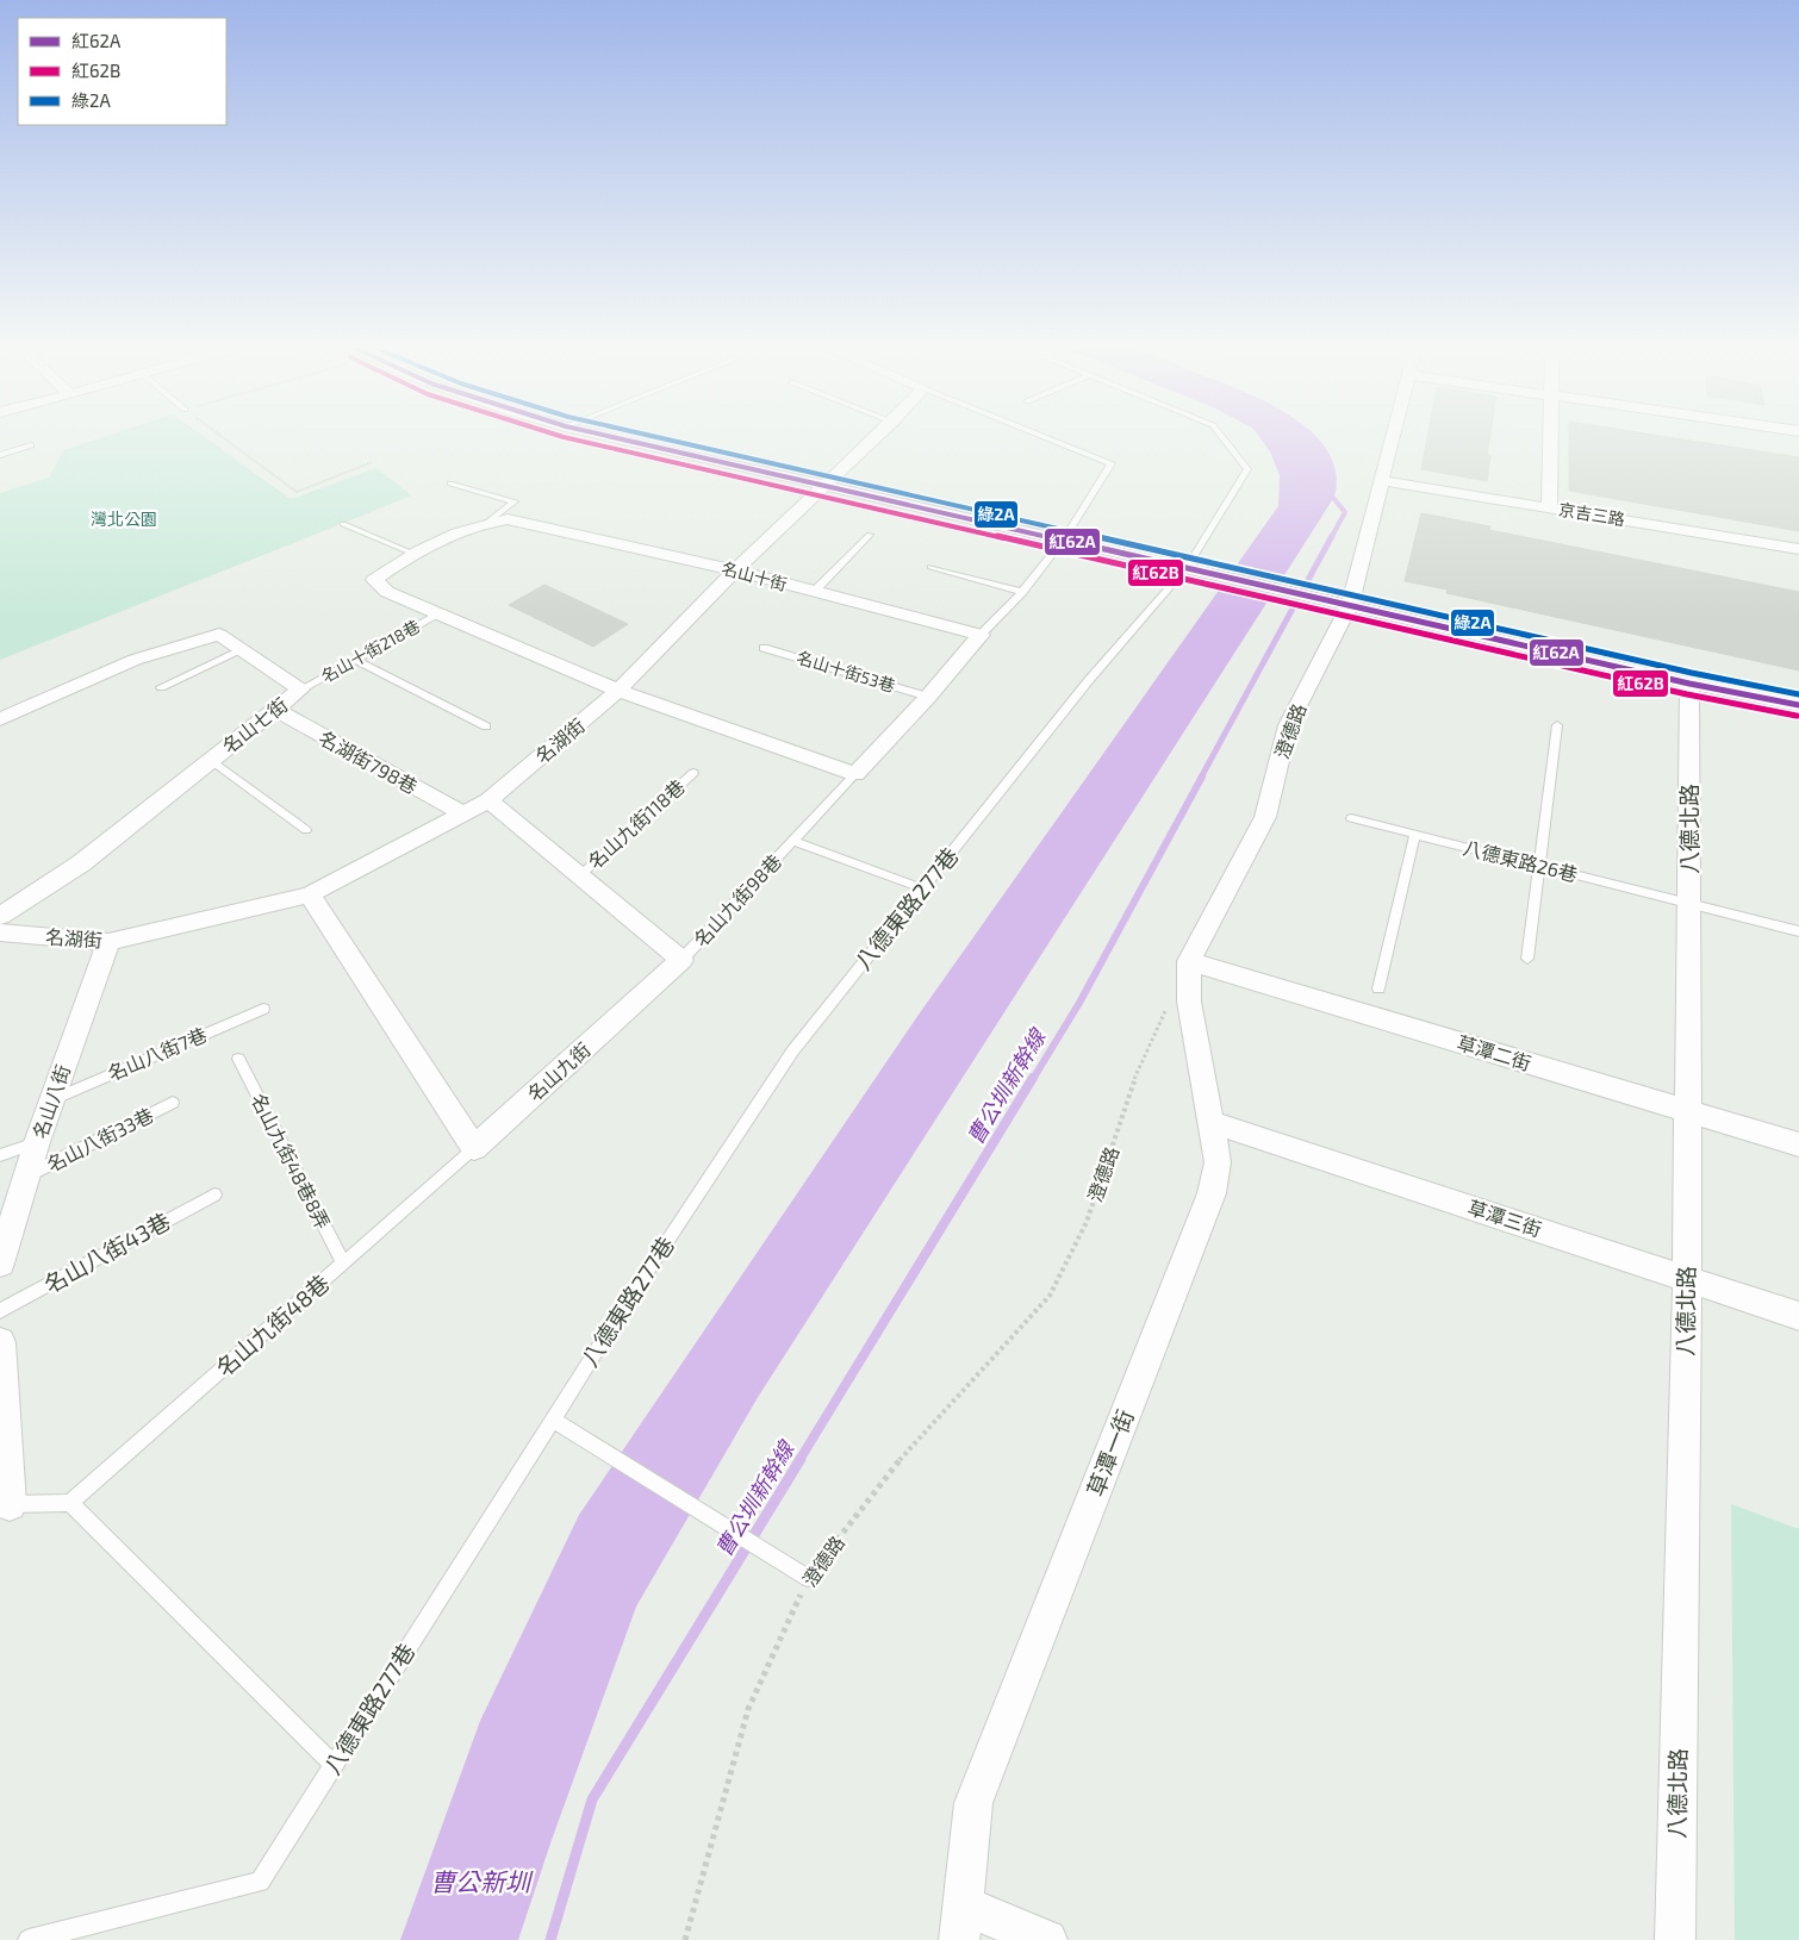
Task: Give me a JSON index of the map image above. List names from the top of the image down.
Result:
{
  "streets": {
    "street": [
      "京吉三路",
      "名山十街",
      "名山七街",
      "澄德路",
      "名湖街",
      "名湖街798巷",
      "八德北路",
      "草潭二街",
      "名山九街",
      "名山八街",
      "草潭三街",
      "草潭一街"
    ],
    "lane": [
      "名山十街218巷",
      "名山十街53巷",
      "名山九街118巷",
      "八德東路26巷",
      "名山九街98巷",
      "八德東路277巷",
      "名山八街7巷",
      "名山八街33巷",
      "名山九街48巷8弄",
      "名山八街43巷",
      "名山九街48巷"
    ]
  },
  "crossings": [
    ["京吉三路", "澄德路"],
    ["名山十街", "名山十街218巷"],
    ["名山十街", "名湖街"],
    ["名山十街", "名山九街98巷"],
    ["名山十街218巷", "名山七街"],
    ["名山七街", "名湖街798巷"],
    ["澄德路", "草潭二街"],
    ["澄德路", "草潭一街"],
    ["名湖街", "名湖街798巷"],
    ["名湖街", "名山八街"],
    ["八德北路", "八德東路26巷"],
    ["八德北路", "草潭二街"],
    ["八德北路", "草潭三街"],
    ["名山九街98巷", "名山九街"],
    ["草潭二街", "草潭一街"],
    ["名山八街7巷", "名山八街"],
    ["名山九街", "名山九街48巷"],
    ["名山八街", "名山八街33巷"],
    ["名山九街48巷8弄", "名山九街48巷"],
    ["草潭三街", "草潭一街"]
  ],
  "water": ["曹公圳新幹線", "曹公新圳"],
  "parks": ["灣北公園"],
  "lines": ["transit line 紅62A", "transit line 紅62B", "transit line 綠2A"],
  "legend": ["紅62A", "紅62B", "綠2A"]
}
